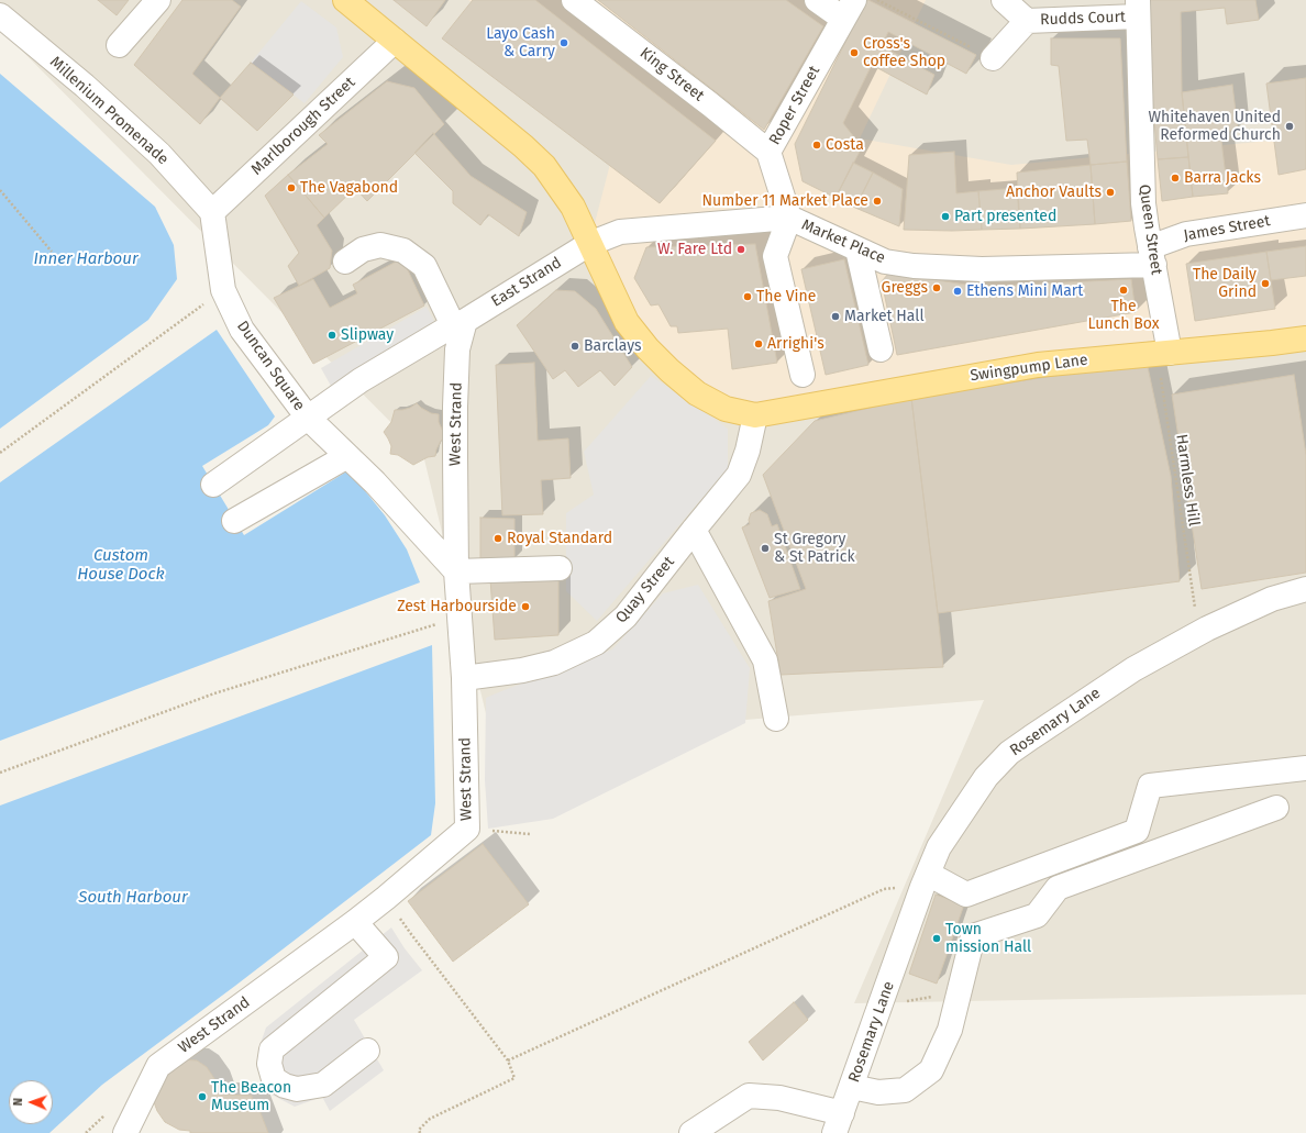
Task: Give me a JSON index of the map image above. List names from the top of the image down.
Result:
{
  "streets": {
    "main road": ["Swingpump Lane"],
    "street": [
      "Rudds Court",
      "King Street",
      "Roper Street",
      "Millenium Promenade",
      "Marlborough Street",
      "James Street",
      "Queen Street",
      "Market Place",
      "East Strand",
      "Duncan Square",
      "West Strand",
      "Quay Street",
      "Rosemary Lane"
    ],
    "path": ["Harmless Hill"]
  },
  "crossings": [
    ["Rudds Court", "Queen Street"],
    ["King Street", "Roper Street"],
    ["Roper Street", "Market Place"],
    ["Millenium Promenade", "Marlborough Street"],
    ["Millenium Promenade", "Duncan Square"],
    ["Marlborough Street", "Duncan Square"],
    ["James Street", "Queen Street"],
    ["James Street", "Market Place"],
    ["Queen Street", "Market Place"],
    ["Queen Street", "Swingpump Lane"],
    ["Queen Street", "Harmless Hill"],
    ["Market Place", "East Strand"],
    ["East Strand", "West Strand"],
    ["Duncan Square", "West Strand"],
    ["Swingpump Lane", "Harmless Hill"],
    ["Swingpump Lane", "Quay Street"],
    ["West Strand", "Quay Street"]
  ],
  "water": ["Inner Harbour", "Custom House Dock", "South Harbour"],
  "places": [
    "Layo Cash & Carry",
    "Cross's coffee Shop",
    "Whitehaven United Reformed Church",
    "Costa",
    "Barra Jacks",
    "The Vagabond",
    "Anchor Vaults",
    "Number 11 Market Place",
    "Part presented",
    "W. Fare Ltd",
    "The Daily Grind",
    "Greggs",
    "The Lunch Box",
    "Ethens Mini Mart",
    "The Vine",
    "Market Hall",
    "Slipway",
    "Arrighi's",
    "Barclays",
    "Royal Standard",
    "St Gregory & St Patrick",
    "Zest Harbourside",
    "Town mission Hall",
    "The Beacon Museum"
  ],
  "north": "left"
}
